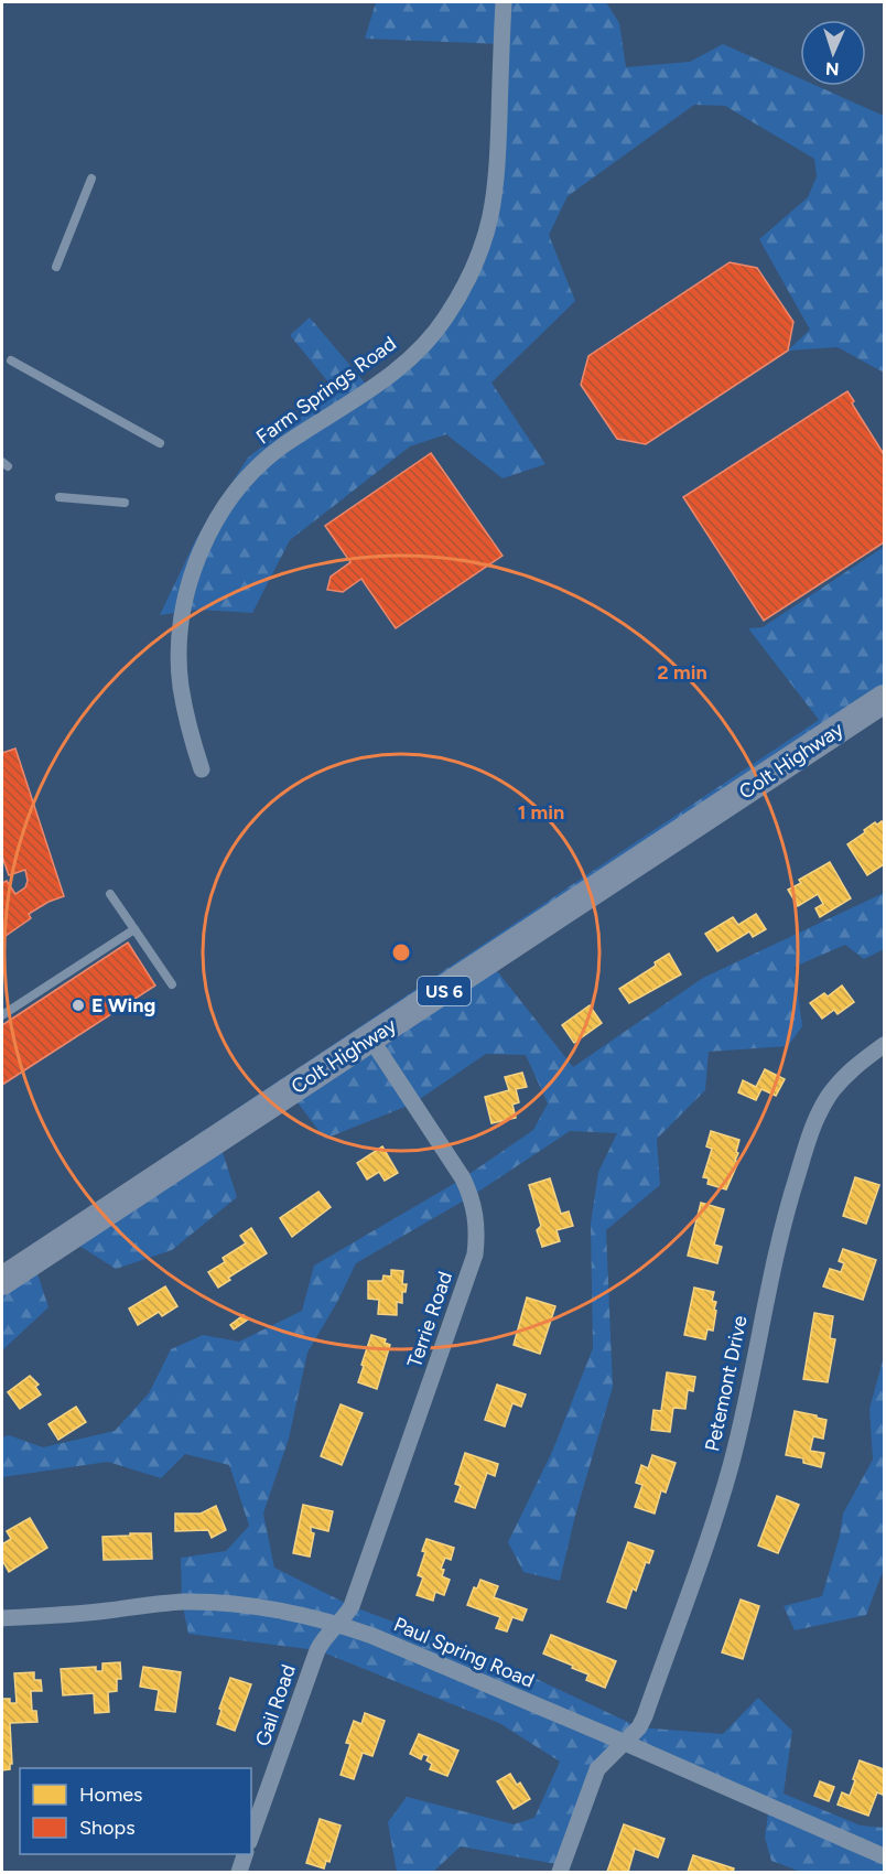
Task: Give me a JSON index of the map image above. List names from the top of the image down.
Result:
{
  "streets": {
    "highway": ["Colt Highway", "US 6"],
    "street": [
      "Farm Springs Road",
      "Terrie Road",
      "Petemont Drive",
      "Paul Spring Road",
      "Gail Road"
    ]
  },
  "crossings": [
    ["Colt Highway", "Terrie Road"],
    ["Terrie Road", "Paul Spring Road"],
    ["Terrie Road", "Gail Road"],
    ["Petemont Drive", "Paul Spring Road"],
    ["Paul Spring Road", "Gail Road"]
  ],
  "places": ["E Wing"],
  "legend": ["Homes", "Shops"],
  "north": "bottom",
  "rings": ["2 min", "1 min"]
}
